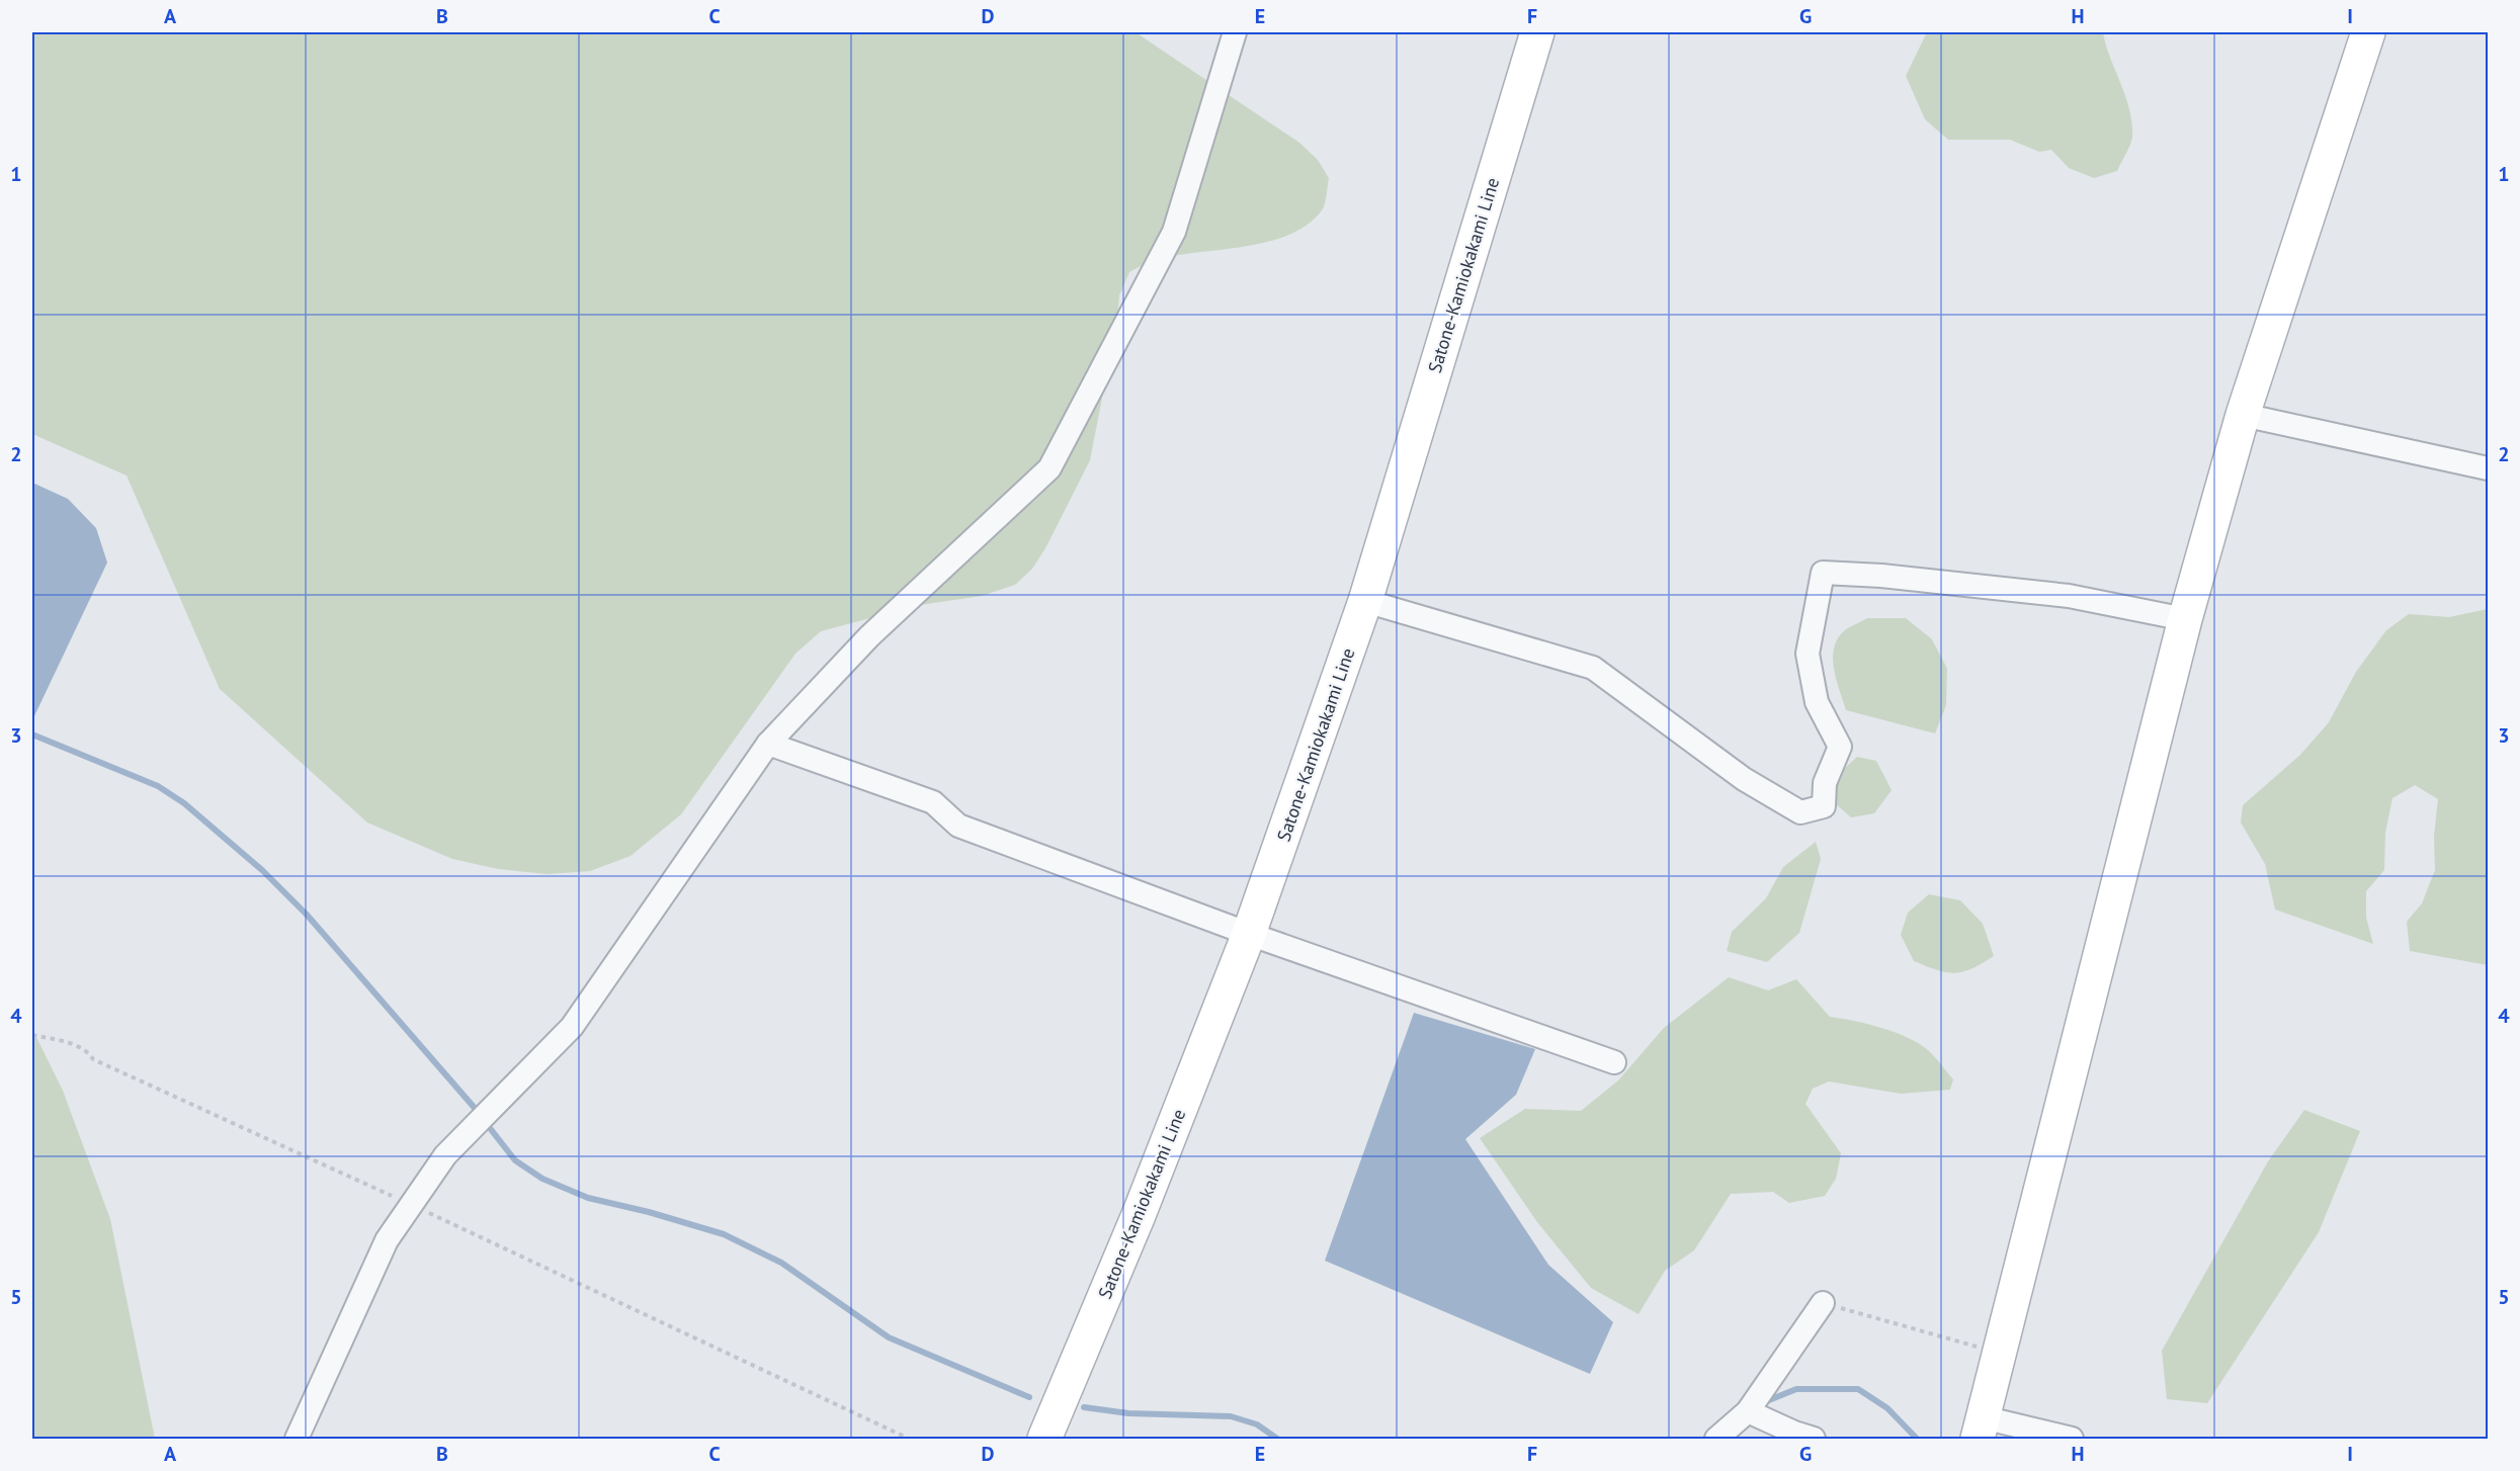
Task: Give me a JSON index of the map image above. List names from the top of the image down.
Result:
{
  "streets": {
    "main road": ["Satone-Kamiokakami Line"]
  },
  "grid": {
    "columns": [
      "A",
      "B",
      "C",
      "D",
      "E",
      "F",
      "G",
      "H",
      "I"
    ],
    "rows": [
      "1",
      "2",
      "3",
      "4",
      "5"
    ]
  }
}
